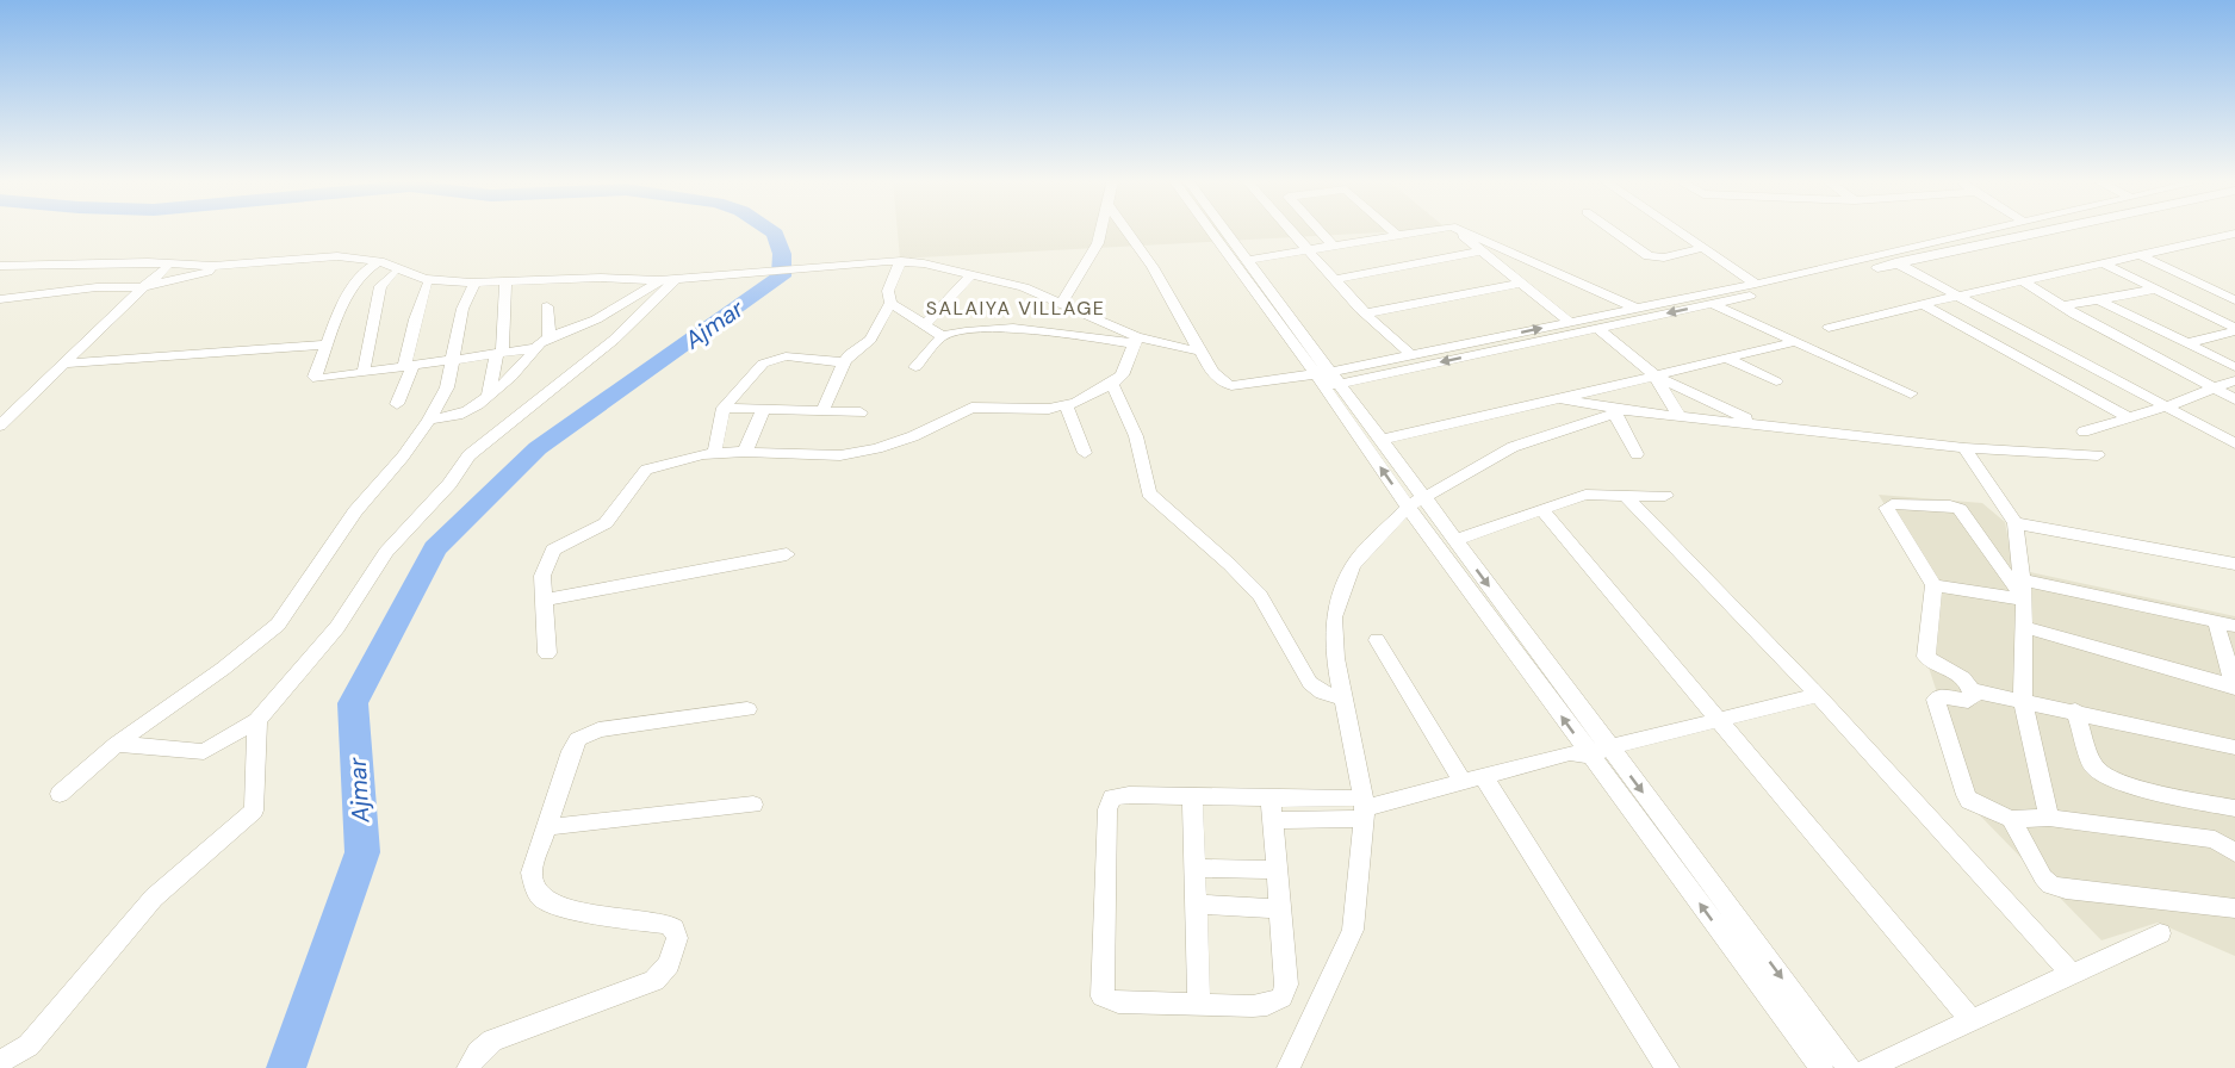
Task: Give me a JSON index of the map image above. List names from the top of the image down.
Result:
{
  "districts": ["SALAIYA VILLAGE"],
  "water": ["Ajmar"]
}
